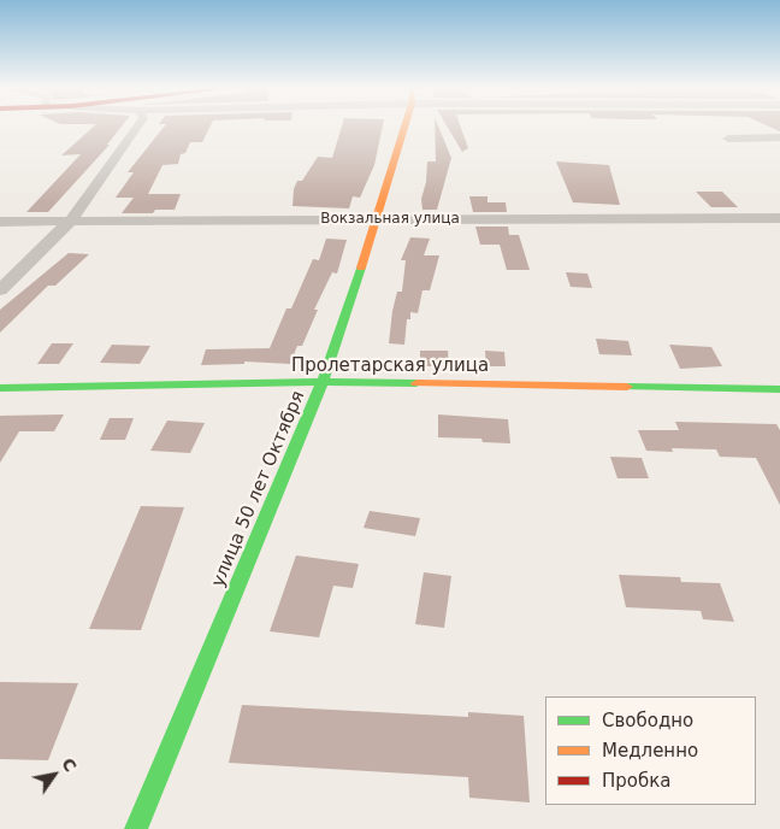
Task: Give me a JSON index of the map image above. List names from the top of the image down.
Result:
{
  "streets": {
    "main road": ["Пролетарская улица", "улица 50 лет Октября"],
    "street": ["Вокзальная улица"]
  },
  "crossings": [
    ["Вокзальная улица", "улица 50 лет Октября"],
    ["Пролетарская улица", "улица 50 лет Октября"]
  ],
  "legend": ["Свободно", "Медленно", "Пробка"],
  "north": "top right"
}
